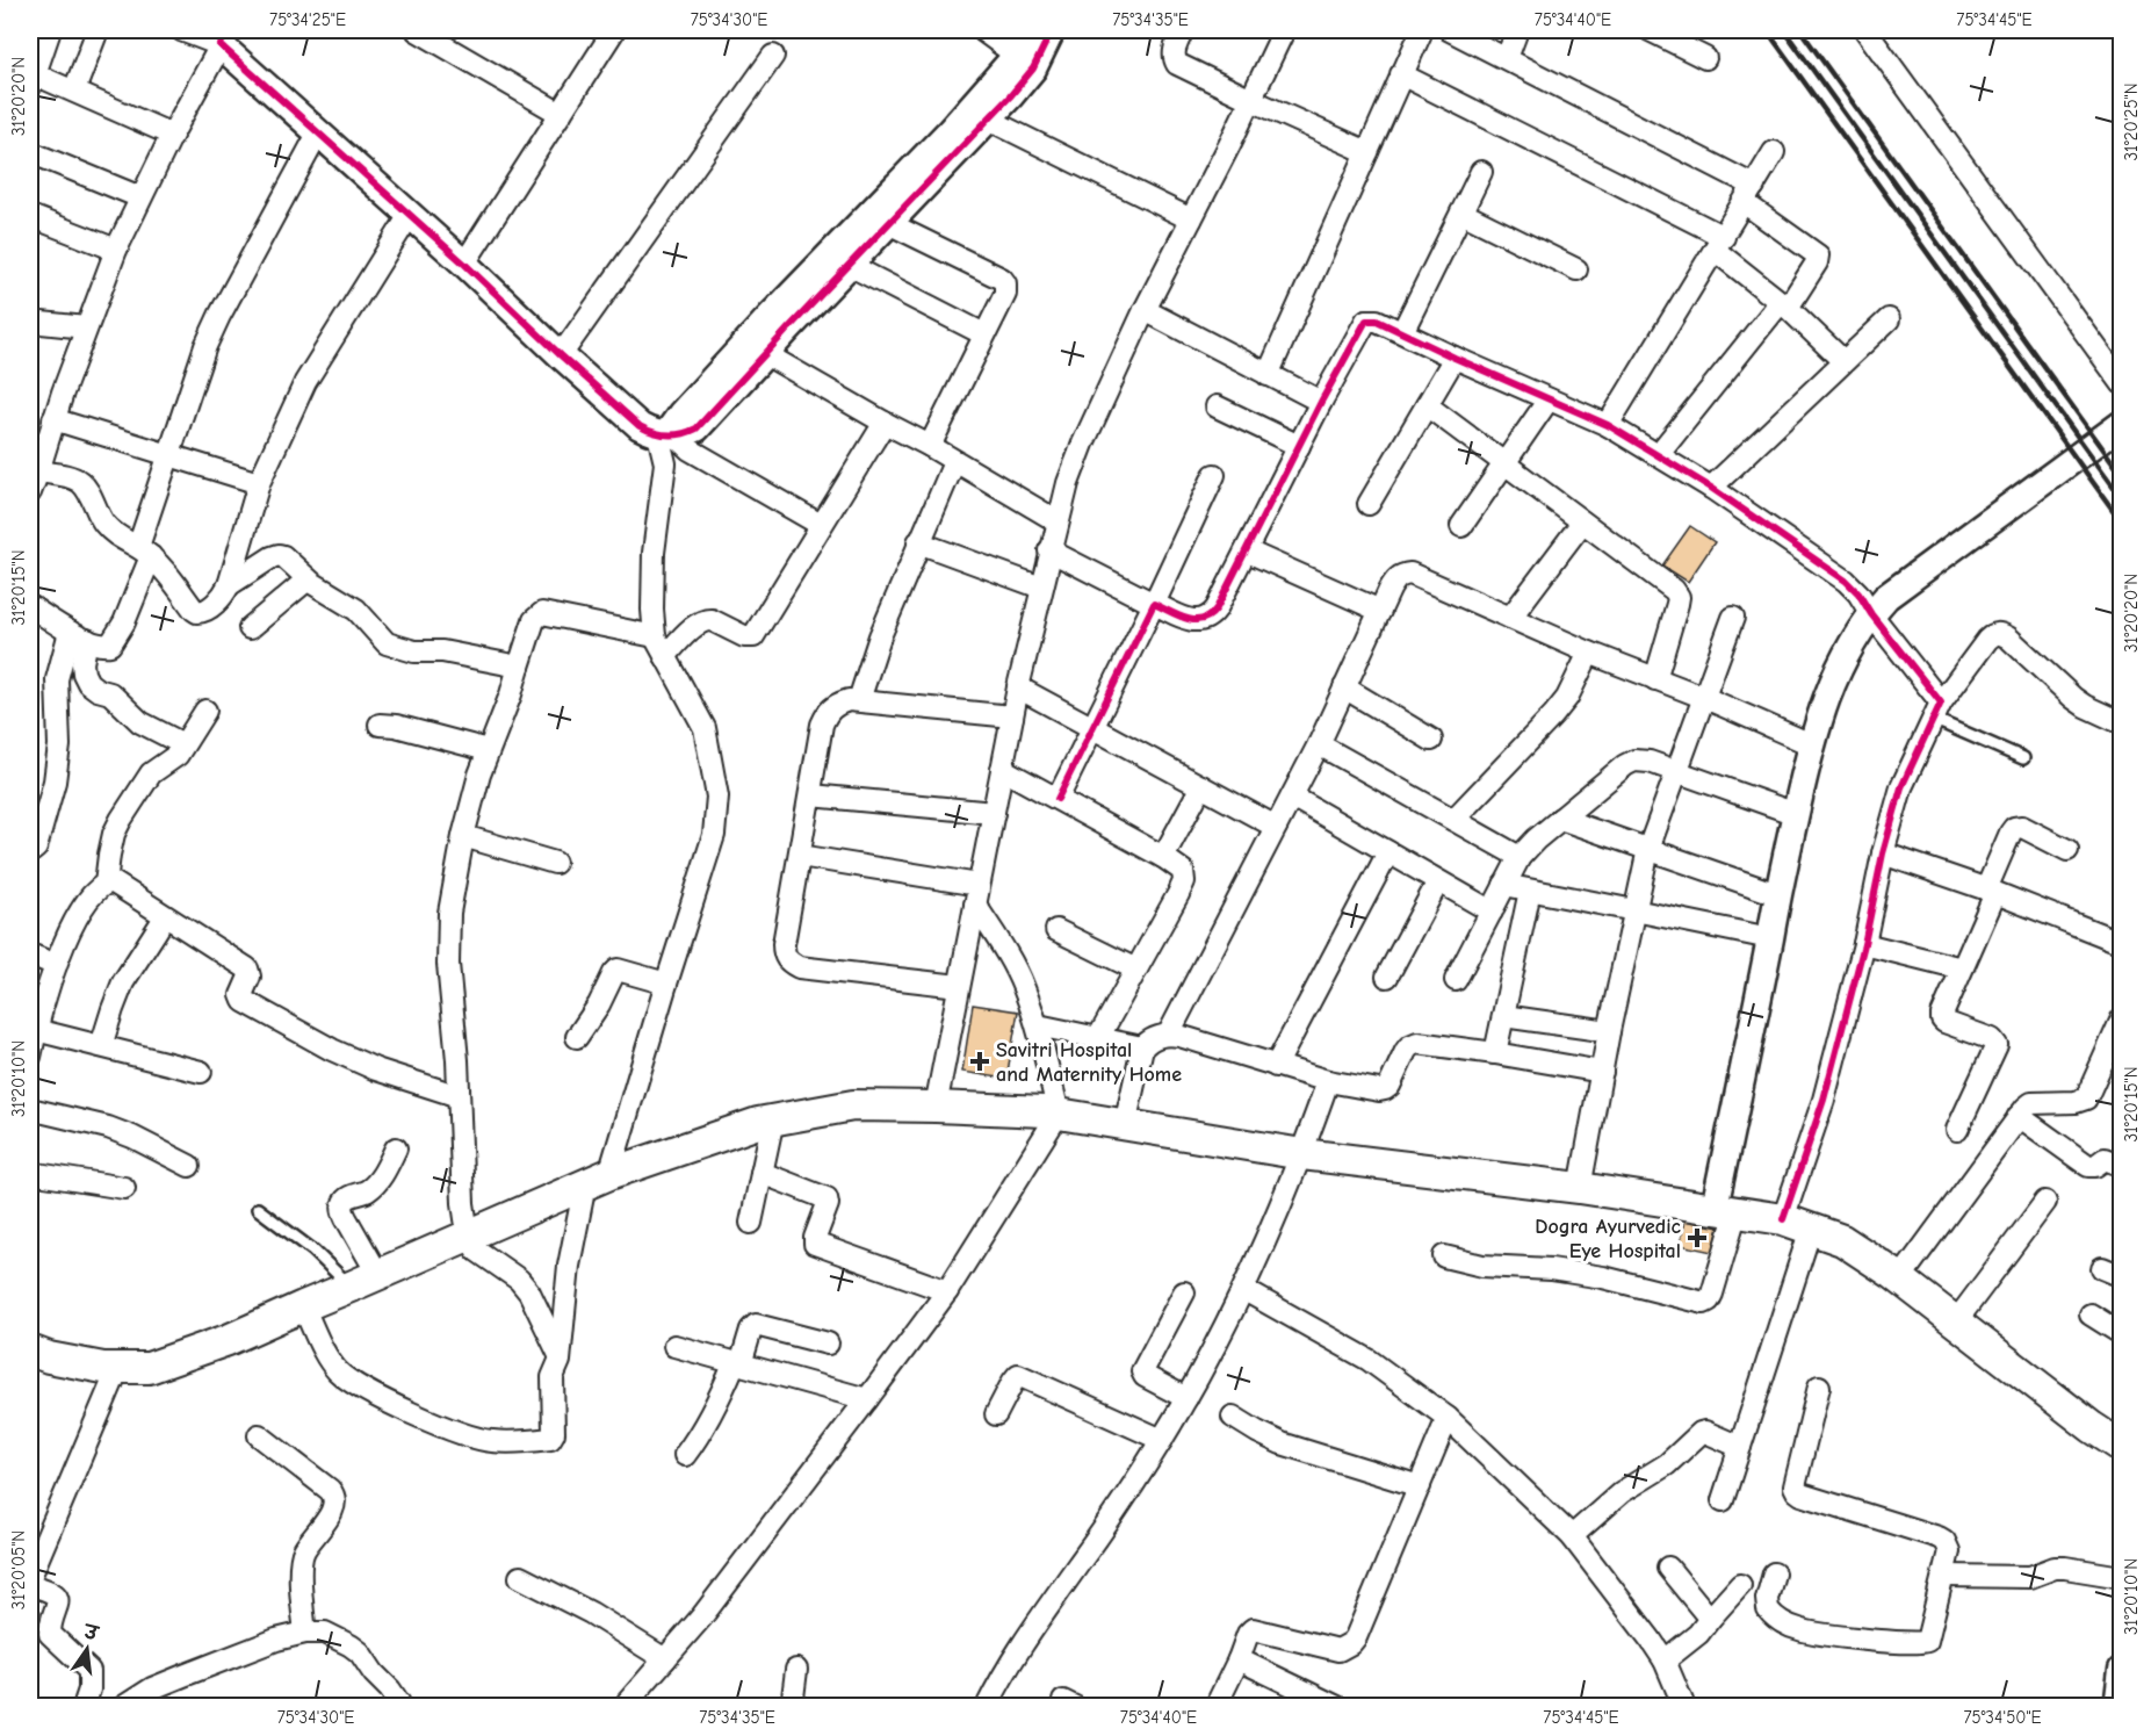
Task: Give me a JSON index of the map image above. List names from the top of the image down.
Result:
{
  "places": {
    "health": ["Savitri Hospital and Maternity Home", "Dogra Ayurvedic Eye Hospital"]
  },
  "north": "top",
  "coordinates": [
    "75°34'25\"E",
    "75°34'30\"E",
    "75°34'35\"E",
    "75°34'40\"E",
    "75°34'45\"E",
    "31°20'20\"N",
    "31°20'25\"N",
    "31°20'15\"N",
    "31°20'10\"N",
    "31°20'05\"N",
    "75°34'50\"E"
  ]
}
